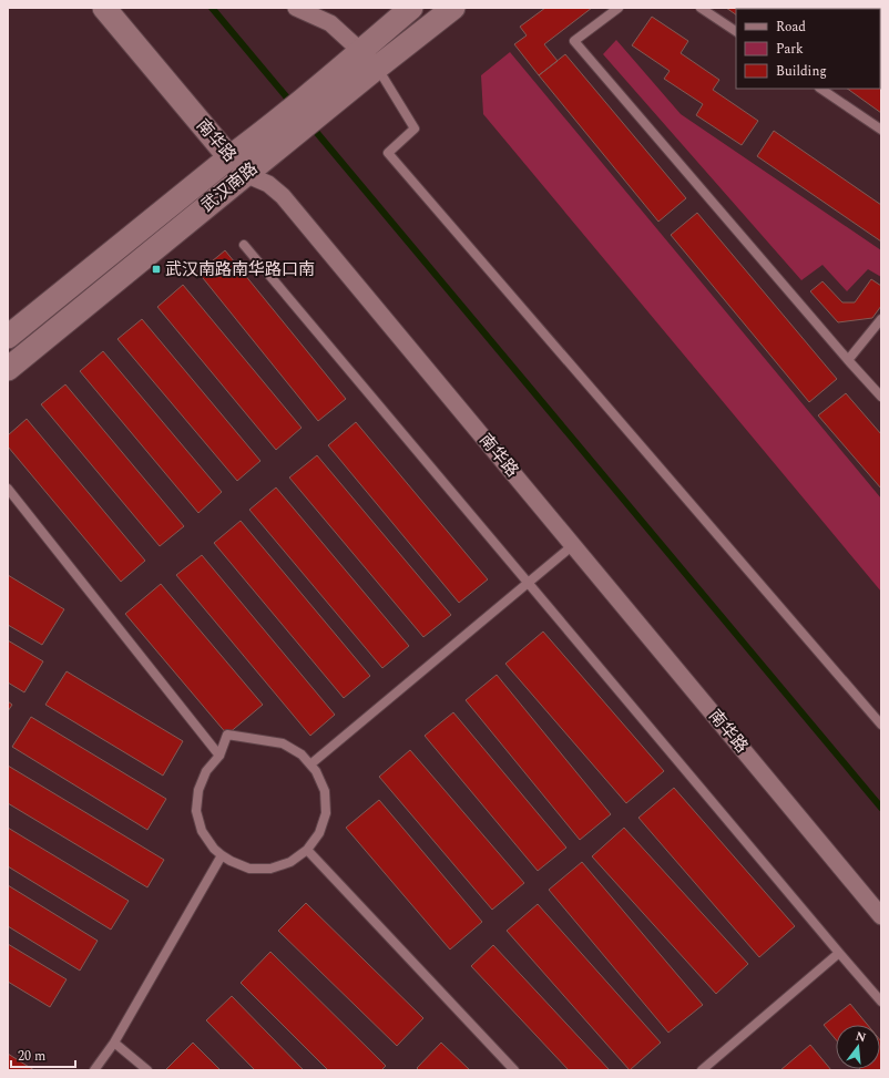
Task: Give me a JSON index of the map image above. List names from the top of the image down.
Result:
{
  "streets": {
    "main road": ["南华路", "武汉南路"]
  },
  "crossings": [
    ["南华路", "武汉南路"]
  ],
  "places": {
    "transit": ["武汉南路南华路口南"]
  },
  "legend": ["Road", "Park", "Building"],
  "scale_bar": "20 m",
  "north": "top"
}
